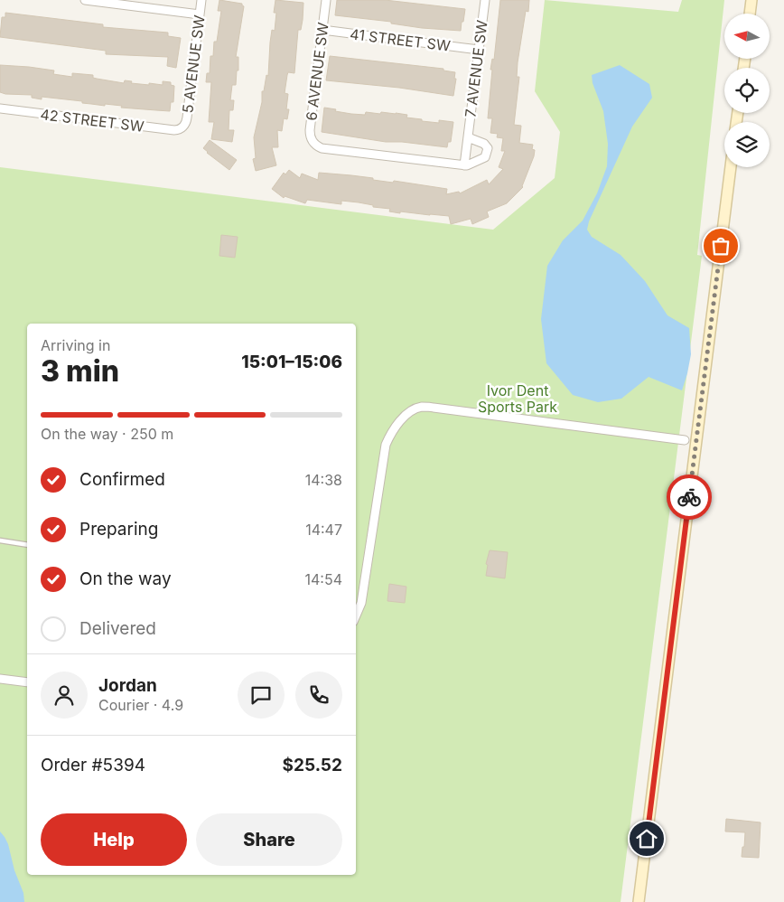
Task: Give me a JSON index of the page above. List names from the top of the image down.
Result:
{
  "streets": {
    "street": [
      "41 STREET SW",
      "5 AVENUE SW",
      "7 AVENUE SW",
      "6 AVENUE SW",
      "42 STREET SW"
    ]
  },
  "crossings": [
    ["41 STREET SW", "7 AVENUE SW"],
    ["41 STREET SW", "6 AVENUE SW"],
    ["5 AVENUE SW", "42 STREET SW"],
    ["7 AVENUE SW", "6 AVENUE SW"]
  ],
  "parks": ["Ivor Dent Sports Park"],
  "north": "left",
  "page": {
    "heading": ["3 min", "Arriving in", "15:01–15:06"],
    "panel": [
      "Jordan",
      "Courier · 4.9",
      "Order #5394",
      "$25.52"
    ],
    "bar": "On the way · 250 m",
    "list": [
      ["Confirmed", "14:38"],
      ["Preparing", "14:47"],
      ["On the way", "14:54"],
      "Delivered"
    ],
    "buttons": ["Help", "Share"]
  }
}
